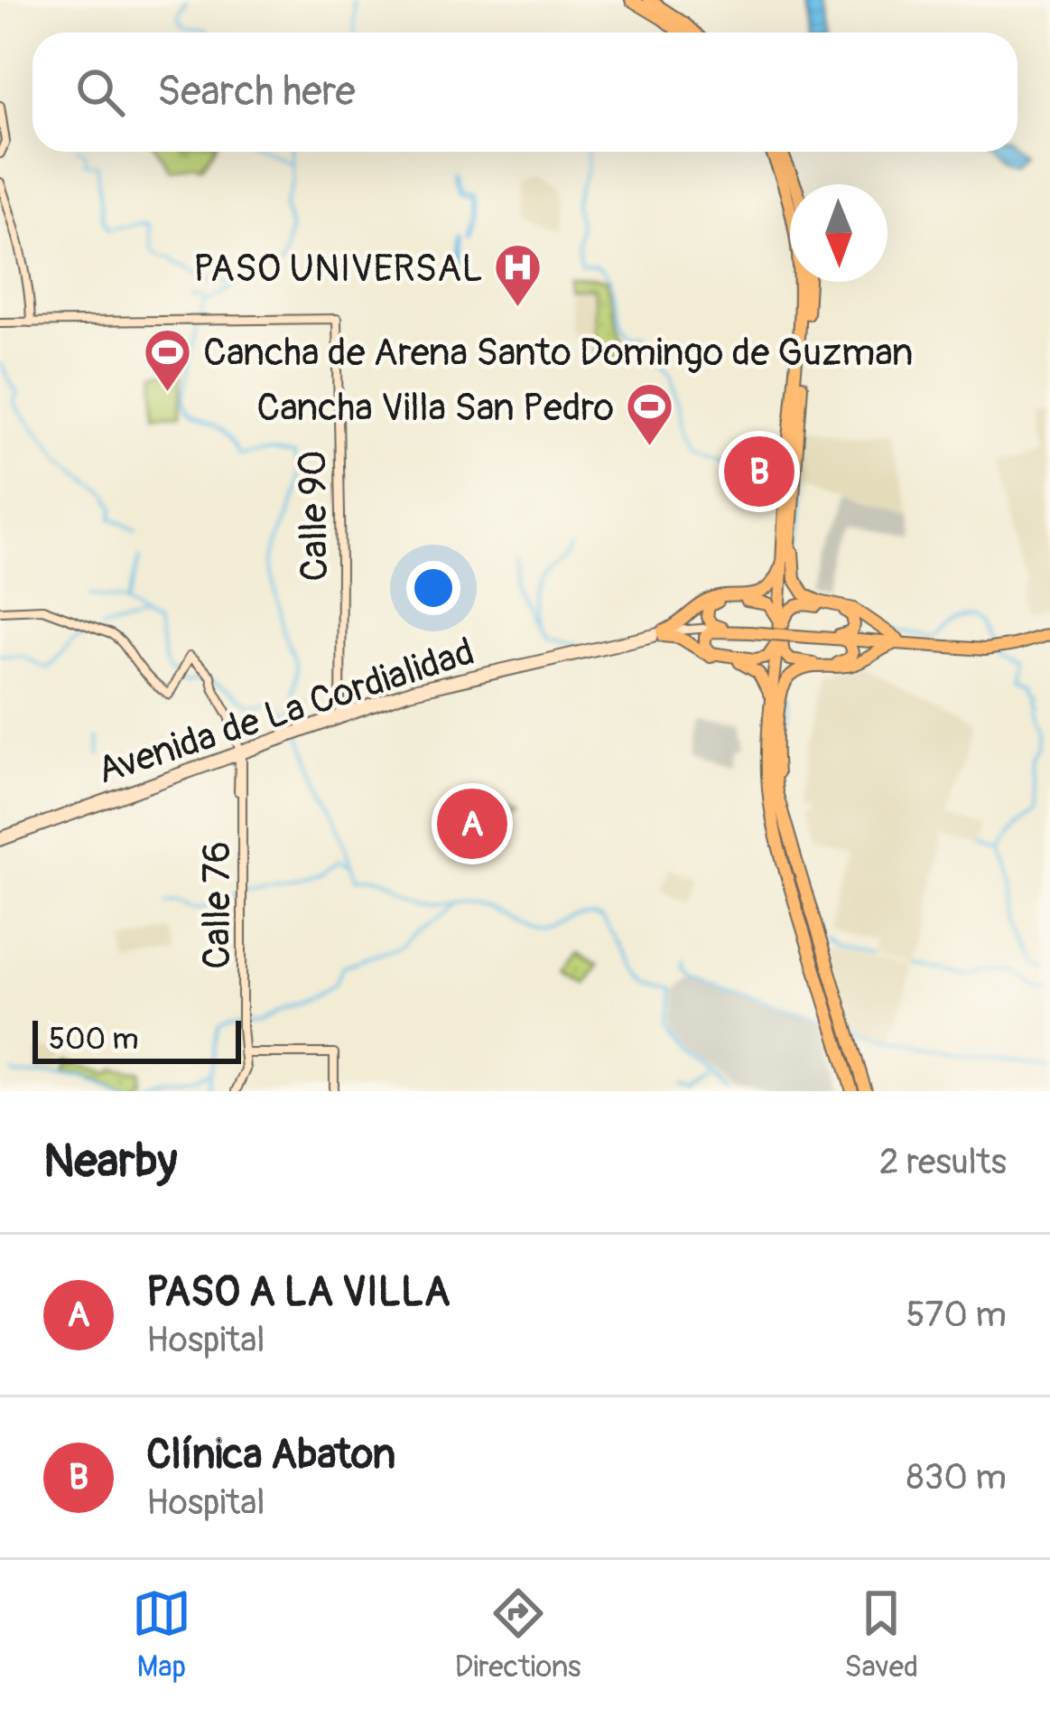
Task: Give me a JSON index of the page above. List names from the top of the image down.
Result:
{
  "streets": {
    "street": ["Calle 90", "Avenida de La Cordialidad", "Calle 76"]
  },
  "crossings": [
    ["Calle 90", "Avenida de La Cordialidad"],
    ["Avenida de La Cordialidad", "Calle 76"]
  ],
  "places": {
    "hospital": ["PASO UNIVERSAL"],
    "sports": ["Cancha de Arena Santo Domingo de Guzman", "Cancha Villa San Pedro"]
  },
  "scale_bar": "500 m",
  "north": "bottom",
  "page": {
    "search": "Search here",
    "pins": ["B", "A"],
    "scale": "500 m",
    "heading": ["Nearby", "2 results"],
    "list": [
      {
        "mark": "A",
        "name": "PASO A LA VILLA",
        "note": "Hospital",
        "value": "570 m"
      },
      {
        "mark": "B",
        "name": "Clínica Abaton",
        "note": "Hospital",
        "value": "830 m"
      }
    ],
    "nav": ["Map", "Directions", "Saved"]
  }
}
